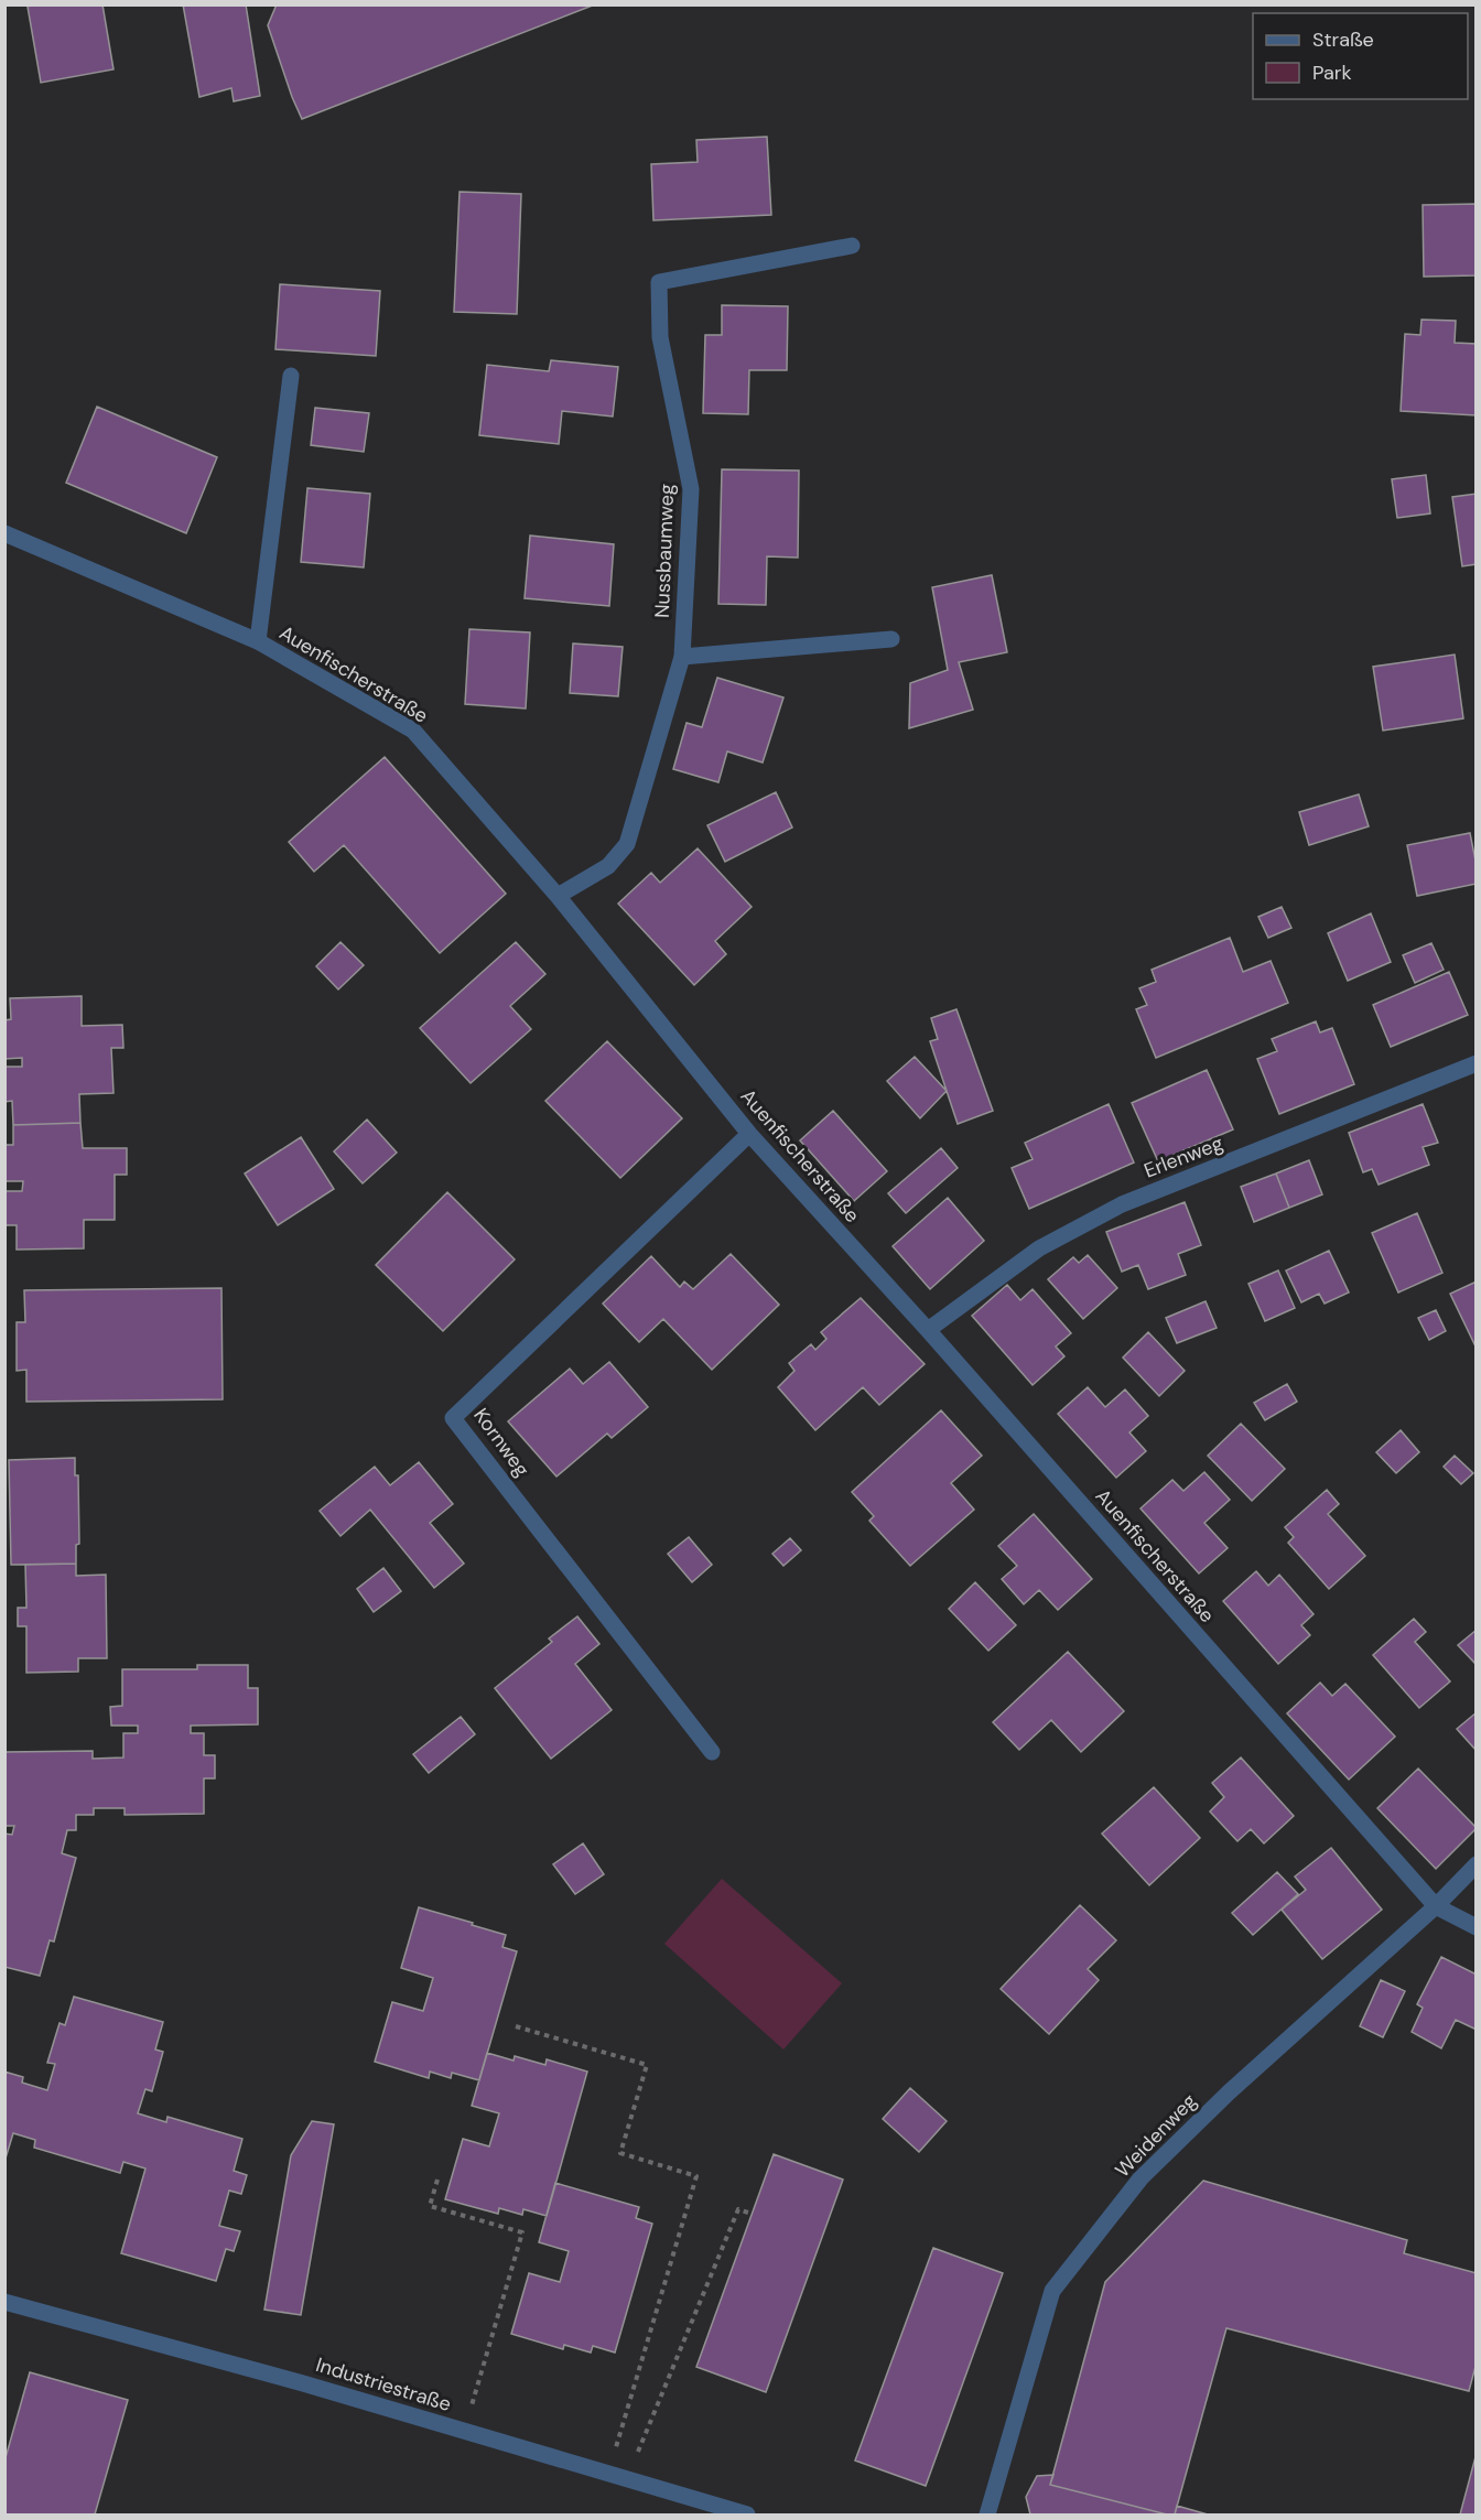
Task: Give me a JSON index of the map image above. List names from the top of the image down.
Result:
{
  "streets": {
    "street": [
      "Nussbaumweg",
      "Auenfischerstraße",
      "Erlenweg",
      "Kornweg",
      "Weidenweg",
      "Industriestraße"
    ]
  },
  "crossings": [
    ["Nussbaumweg", "Auenfischerstraße"],
    ["Auenfischerstraße", "Erlenweg"],
    ["Auenfischerstraße", "Kornweg"],
    ["Auenfischerstraße", "Weidenweg"]
  ],
  "legend": ["Straße", "Park"]
}
